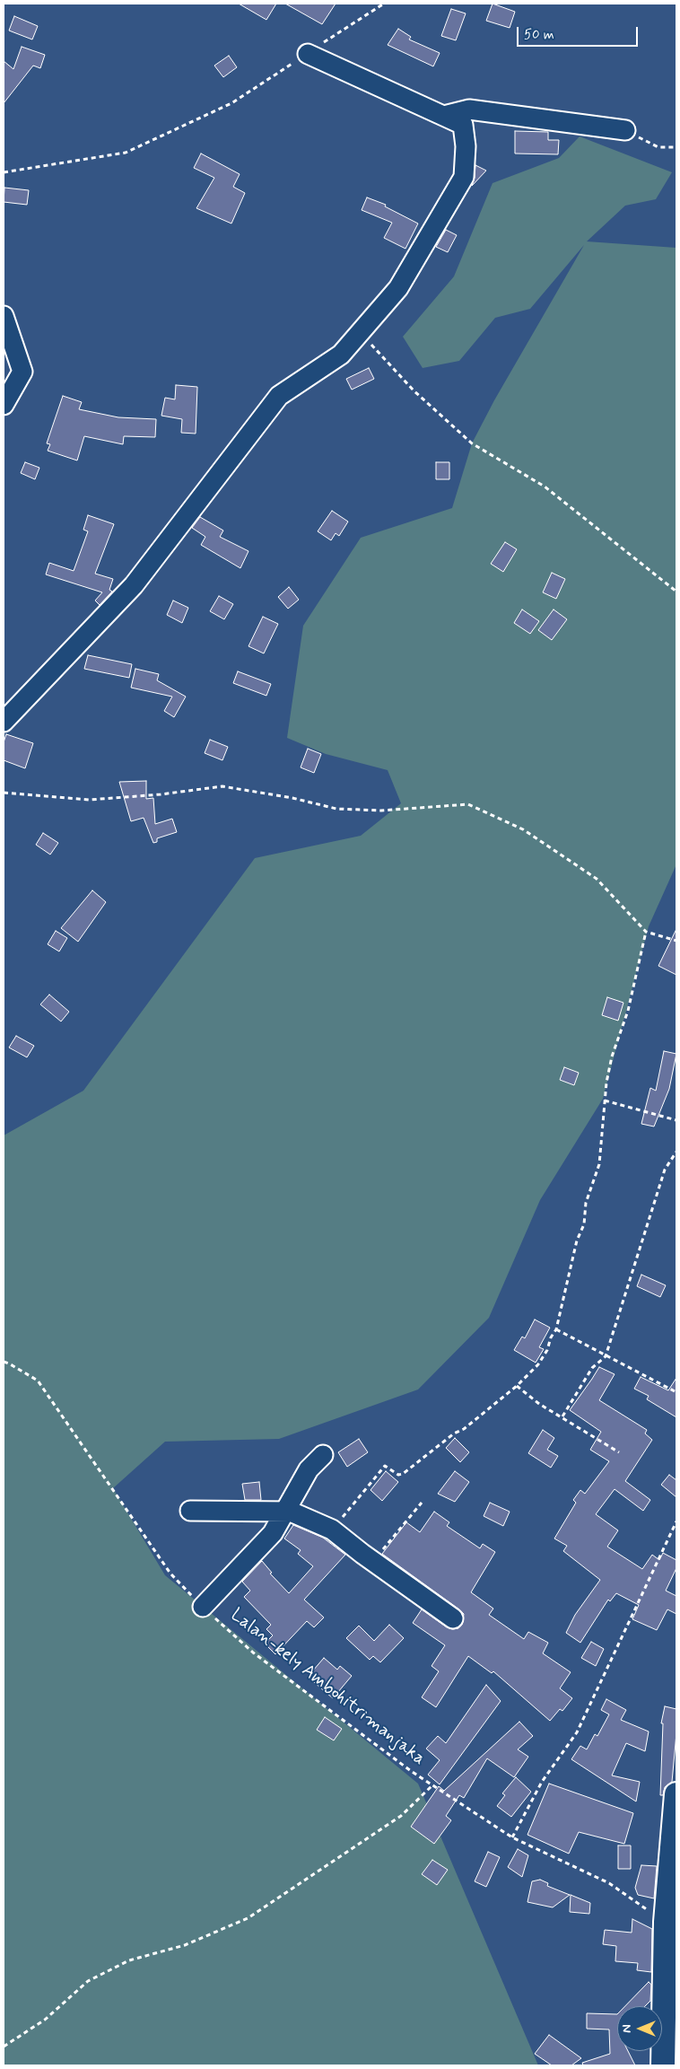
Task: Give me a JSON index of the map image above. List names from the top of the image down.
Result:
{
  "streets": {
    "path": ["Lalan-kely Ambohitrimanjaka"]
  },
  "scale_bar": "50 m",
  "north": "left"
}
